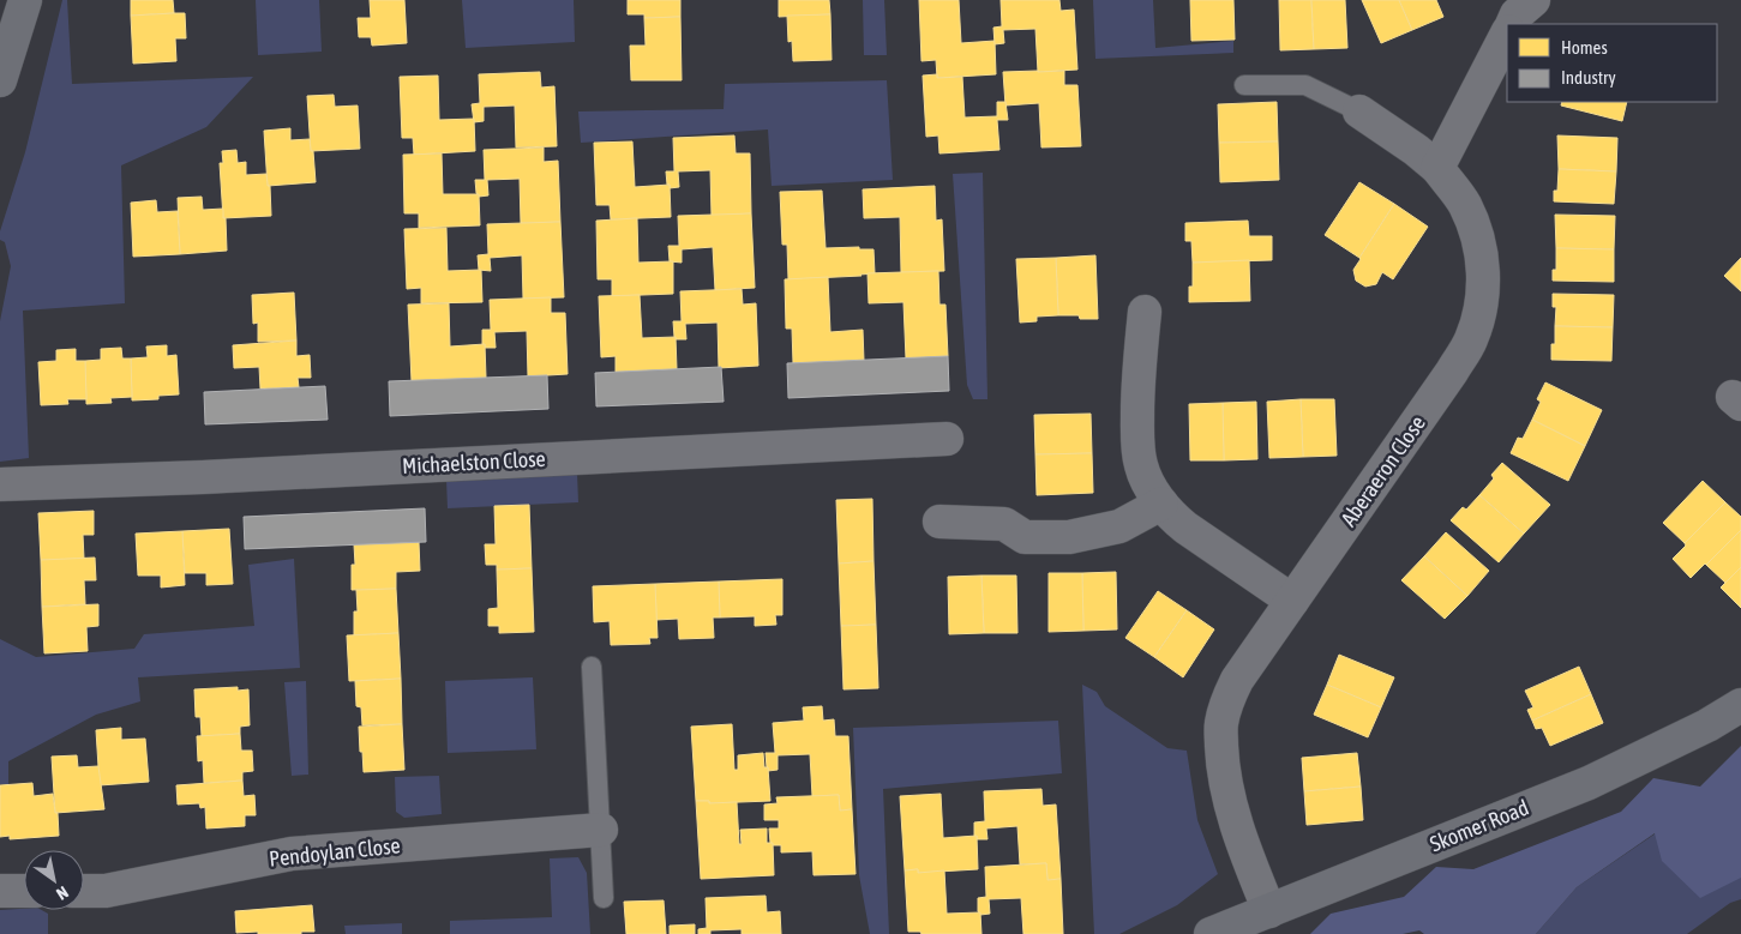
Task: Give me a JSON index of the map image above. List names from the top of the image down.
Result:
{
  "streets": {
    "street": [
      "Michaelston Close",
      "Aberaeron Close",
      "Skomer Road",
      "Pendoylan Close"
    ]
  },
  "crossings": [
    ["Aberaeron Close", "Skomer Road"]
  ],
  "legend": ["Homes", "Industry"],
  "north": "bottom right"
}
